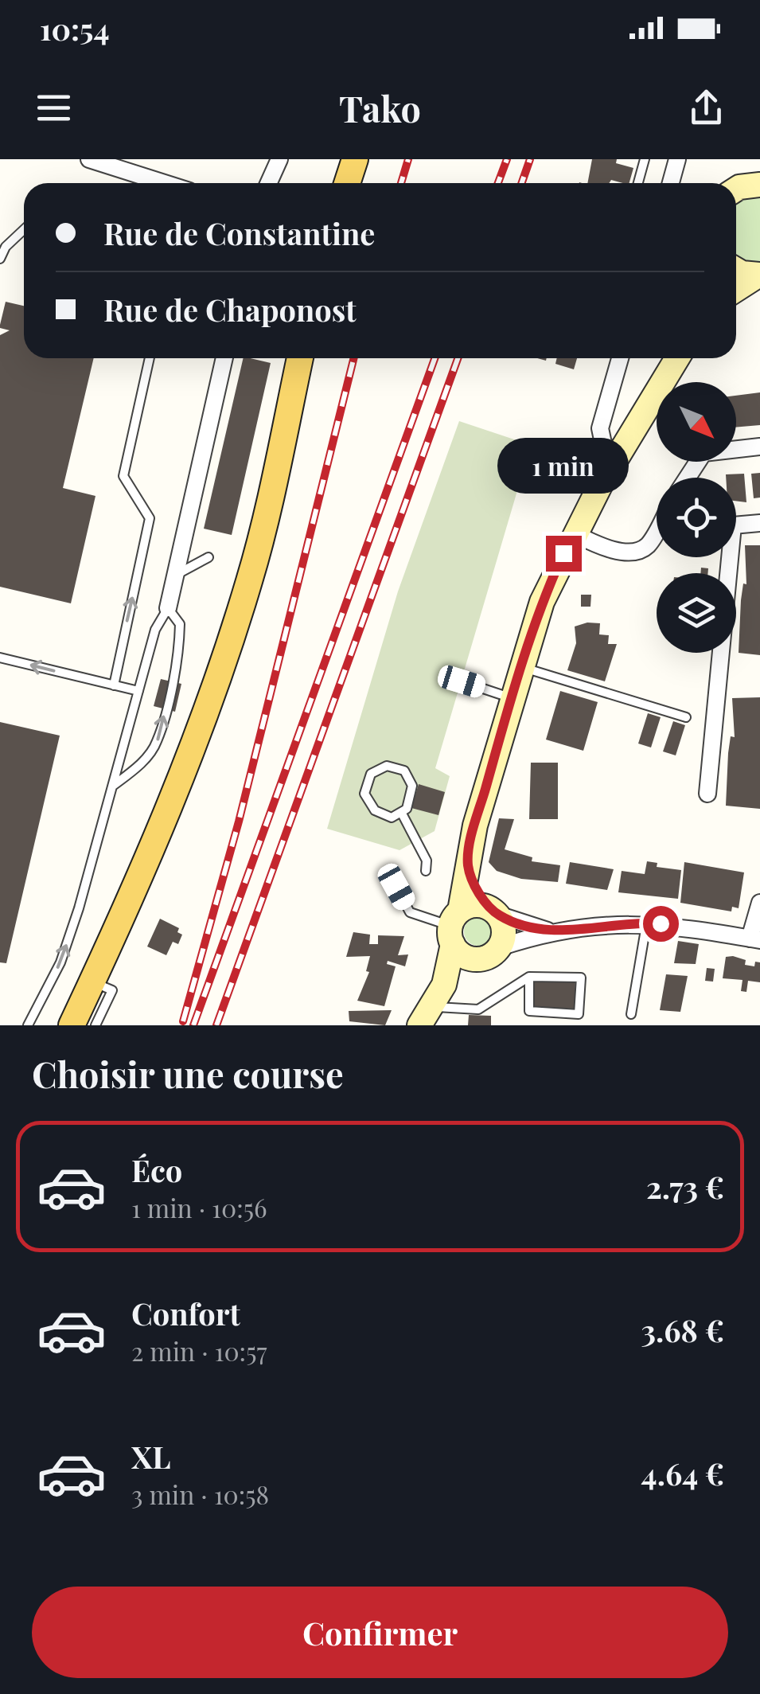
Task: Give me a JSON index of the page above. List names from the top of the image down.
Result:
{
  "north": "bottom right",
  "page": {
    "status": "10:54",
    "header": "Tako",
    "banner": ["Rue de Constantine", "Rue de Chaponost"],
    "bubble": "1 min",
    "heading": "Choisir une course",
    "list": [
      {
        "name": "Éco",
        "note": "1 min · 10:56",
        "value": "2.73 €"
      },
      {
        "name": "Confort",
        "note": "2 min · 10:57",
        "value": "3.68 €"
      },
      {
        "name": "XL",
        "note": "3 min · 10:58",
        "value": "4.64 €"
      }
    ],
    "buttons": "Confirmer"
  }
}
